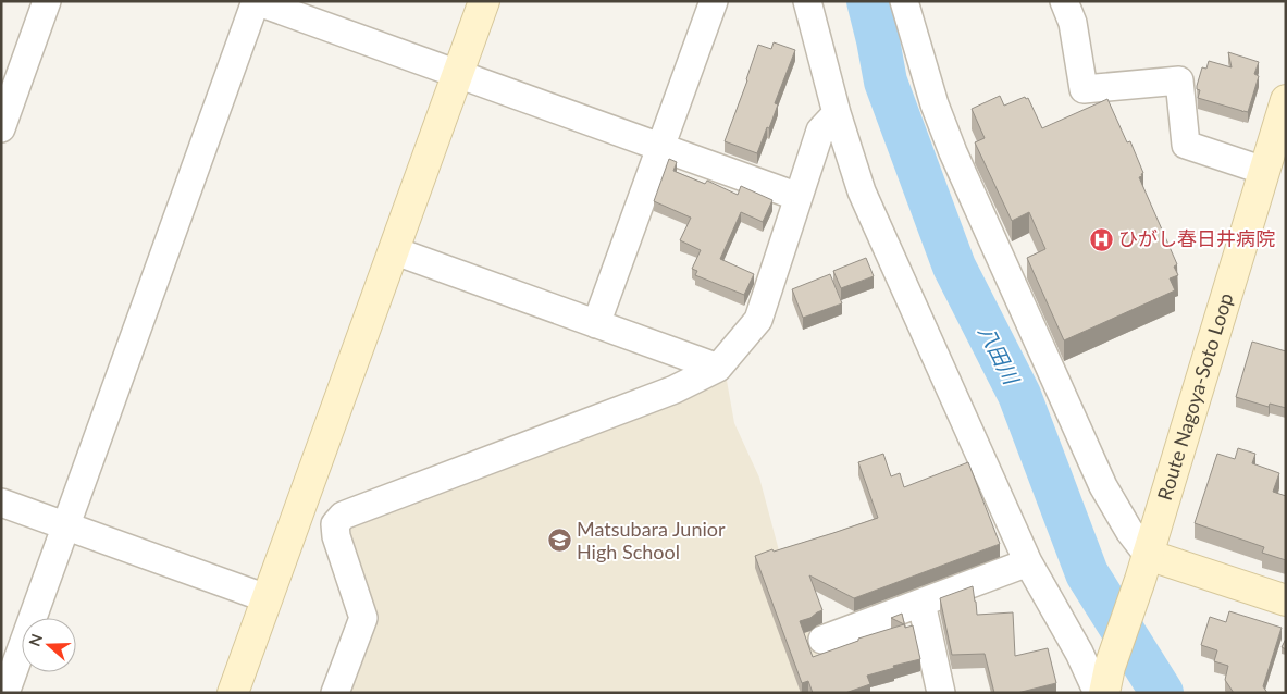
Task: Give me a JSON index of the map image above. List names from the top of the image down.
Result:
{
  "streets": {
    "street": ["Route Nagoya-Soto Loop"]
  },
  "water": ["八田川"],
  "places": {
    "hospital": ["ひがし春日井病院"],
    "school or university": ["Matsubara Junior High School"]
  },
  "north": "left"
}
